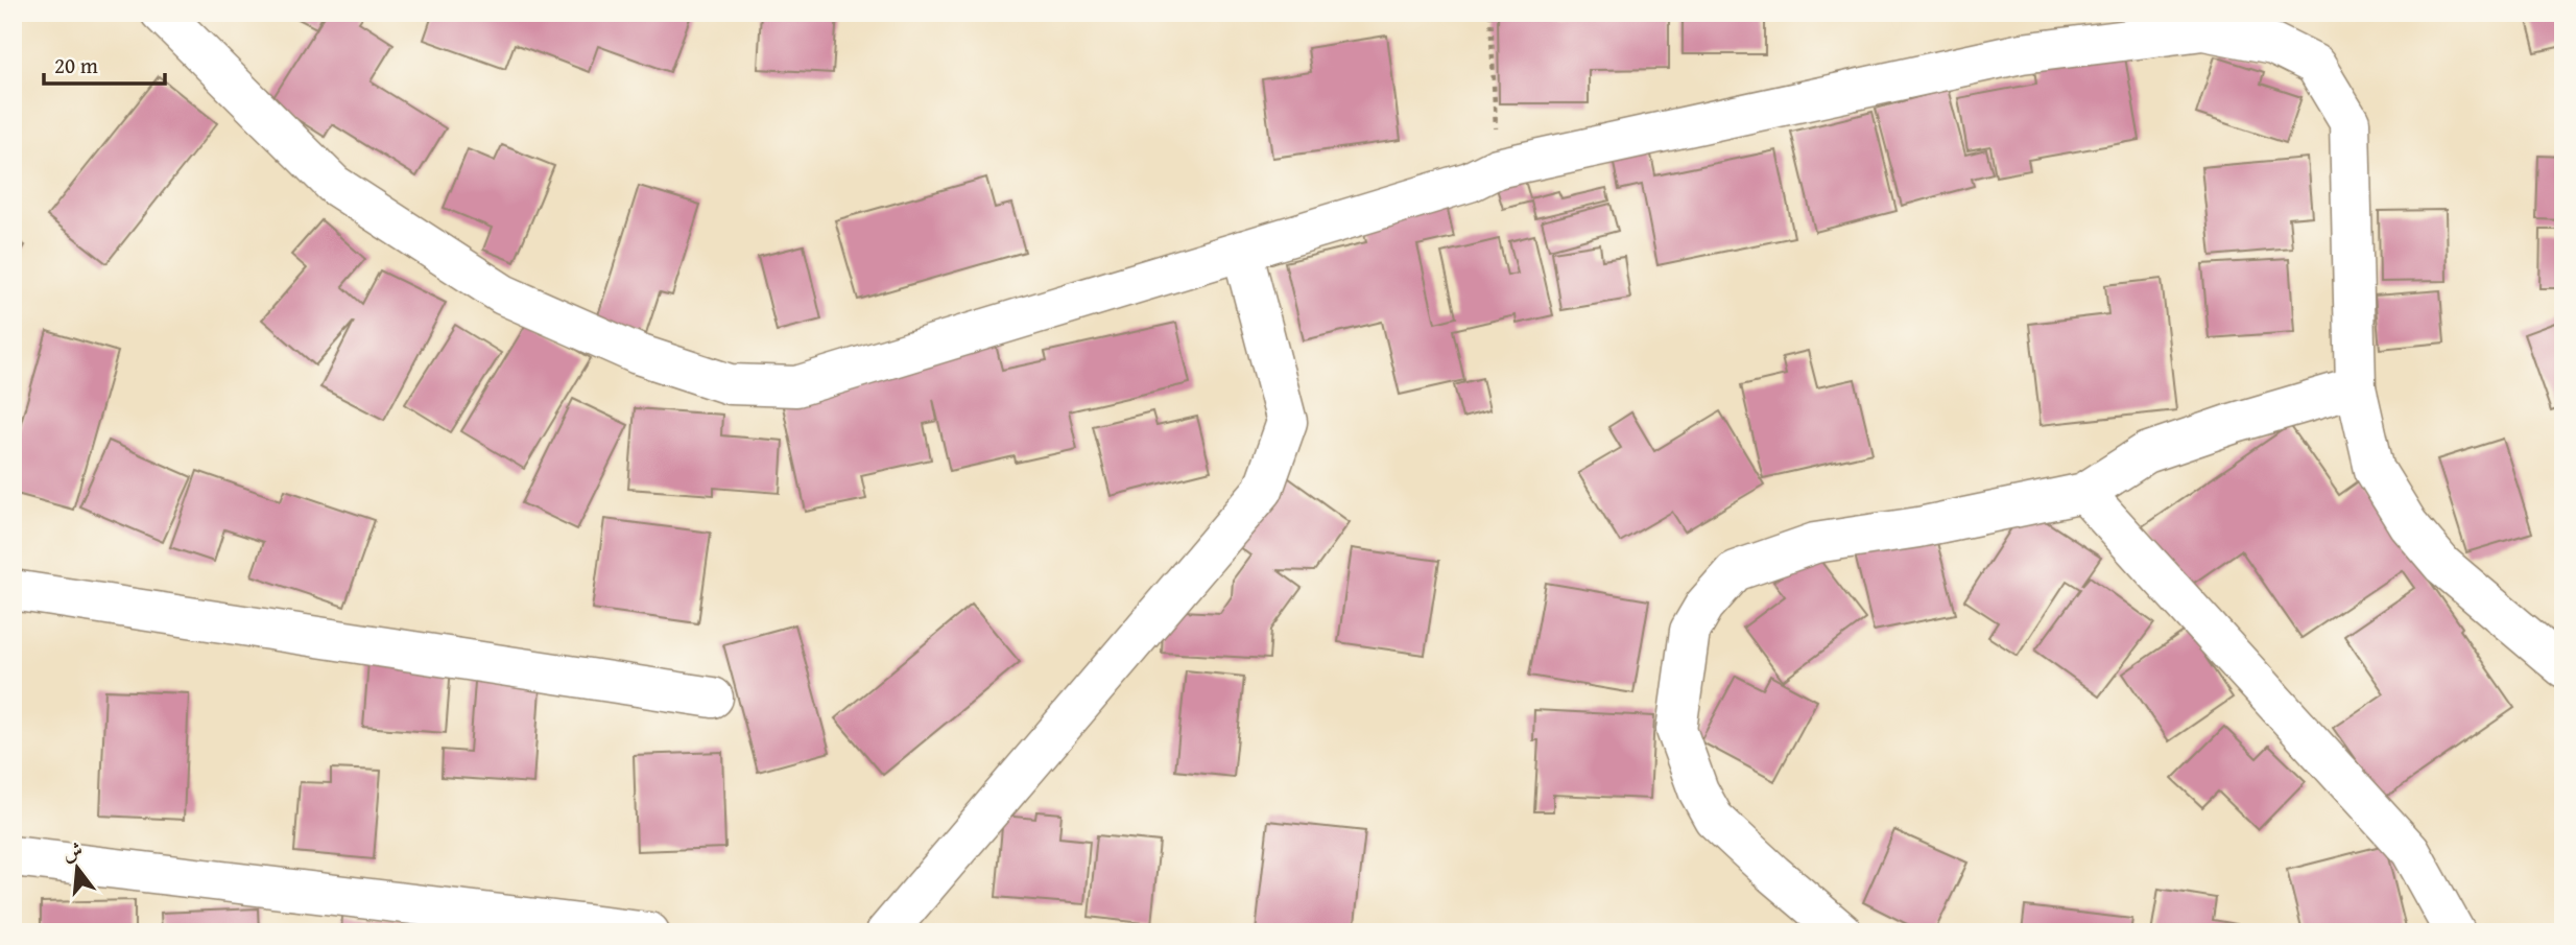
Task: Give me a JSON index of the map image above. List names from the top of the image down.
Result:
{
  "scale_bar": "20 m",
  "north": "top"
}
